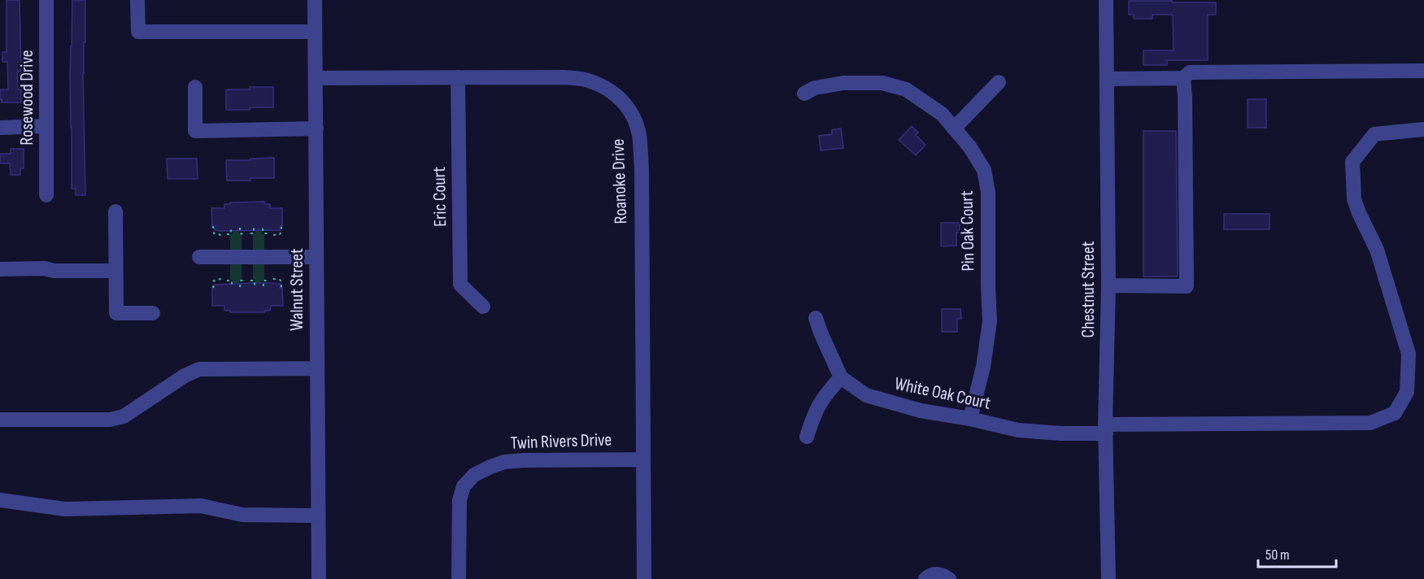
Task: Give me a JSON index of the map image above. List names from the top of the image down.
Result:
{
  "streets": {
    "street": [
      "Rosewood Drive",
      "Roanoke Drive",
      "Eric Court",
      "Pin Oak Court",
      "Walnut Street",
      "Chestnut Street",
      "White Oak Court",
      "Twin Rivers Drive"
    ]
  },
  "crossings": [
    ["Roanoke Drive", "Eric Court"],
    ["Roanoke Drive", "Walnut Street"],
    ["Roanoke Drive", "Twin Rivers Drive"],
    ["Pin Oak Court", "White Oak Court"],
    ["Chestnut Street", "White Oak Court"]
  ],
  "scale_bar": "50 m"
}
